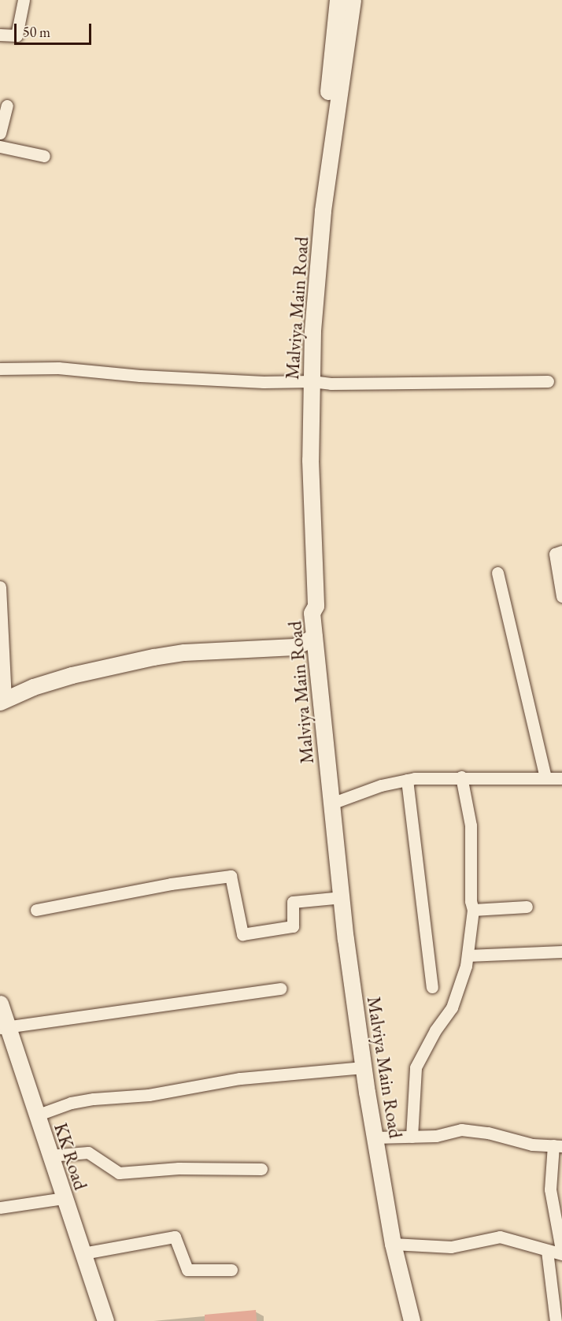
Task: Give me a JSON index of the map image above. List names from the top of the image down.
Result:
{
  "streets": {
    "street": ["Malviya Main Road", "KK Road"]
  },
  "scale_bar": "50 m"
}
